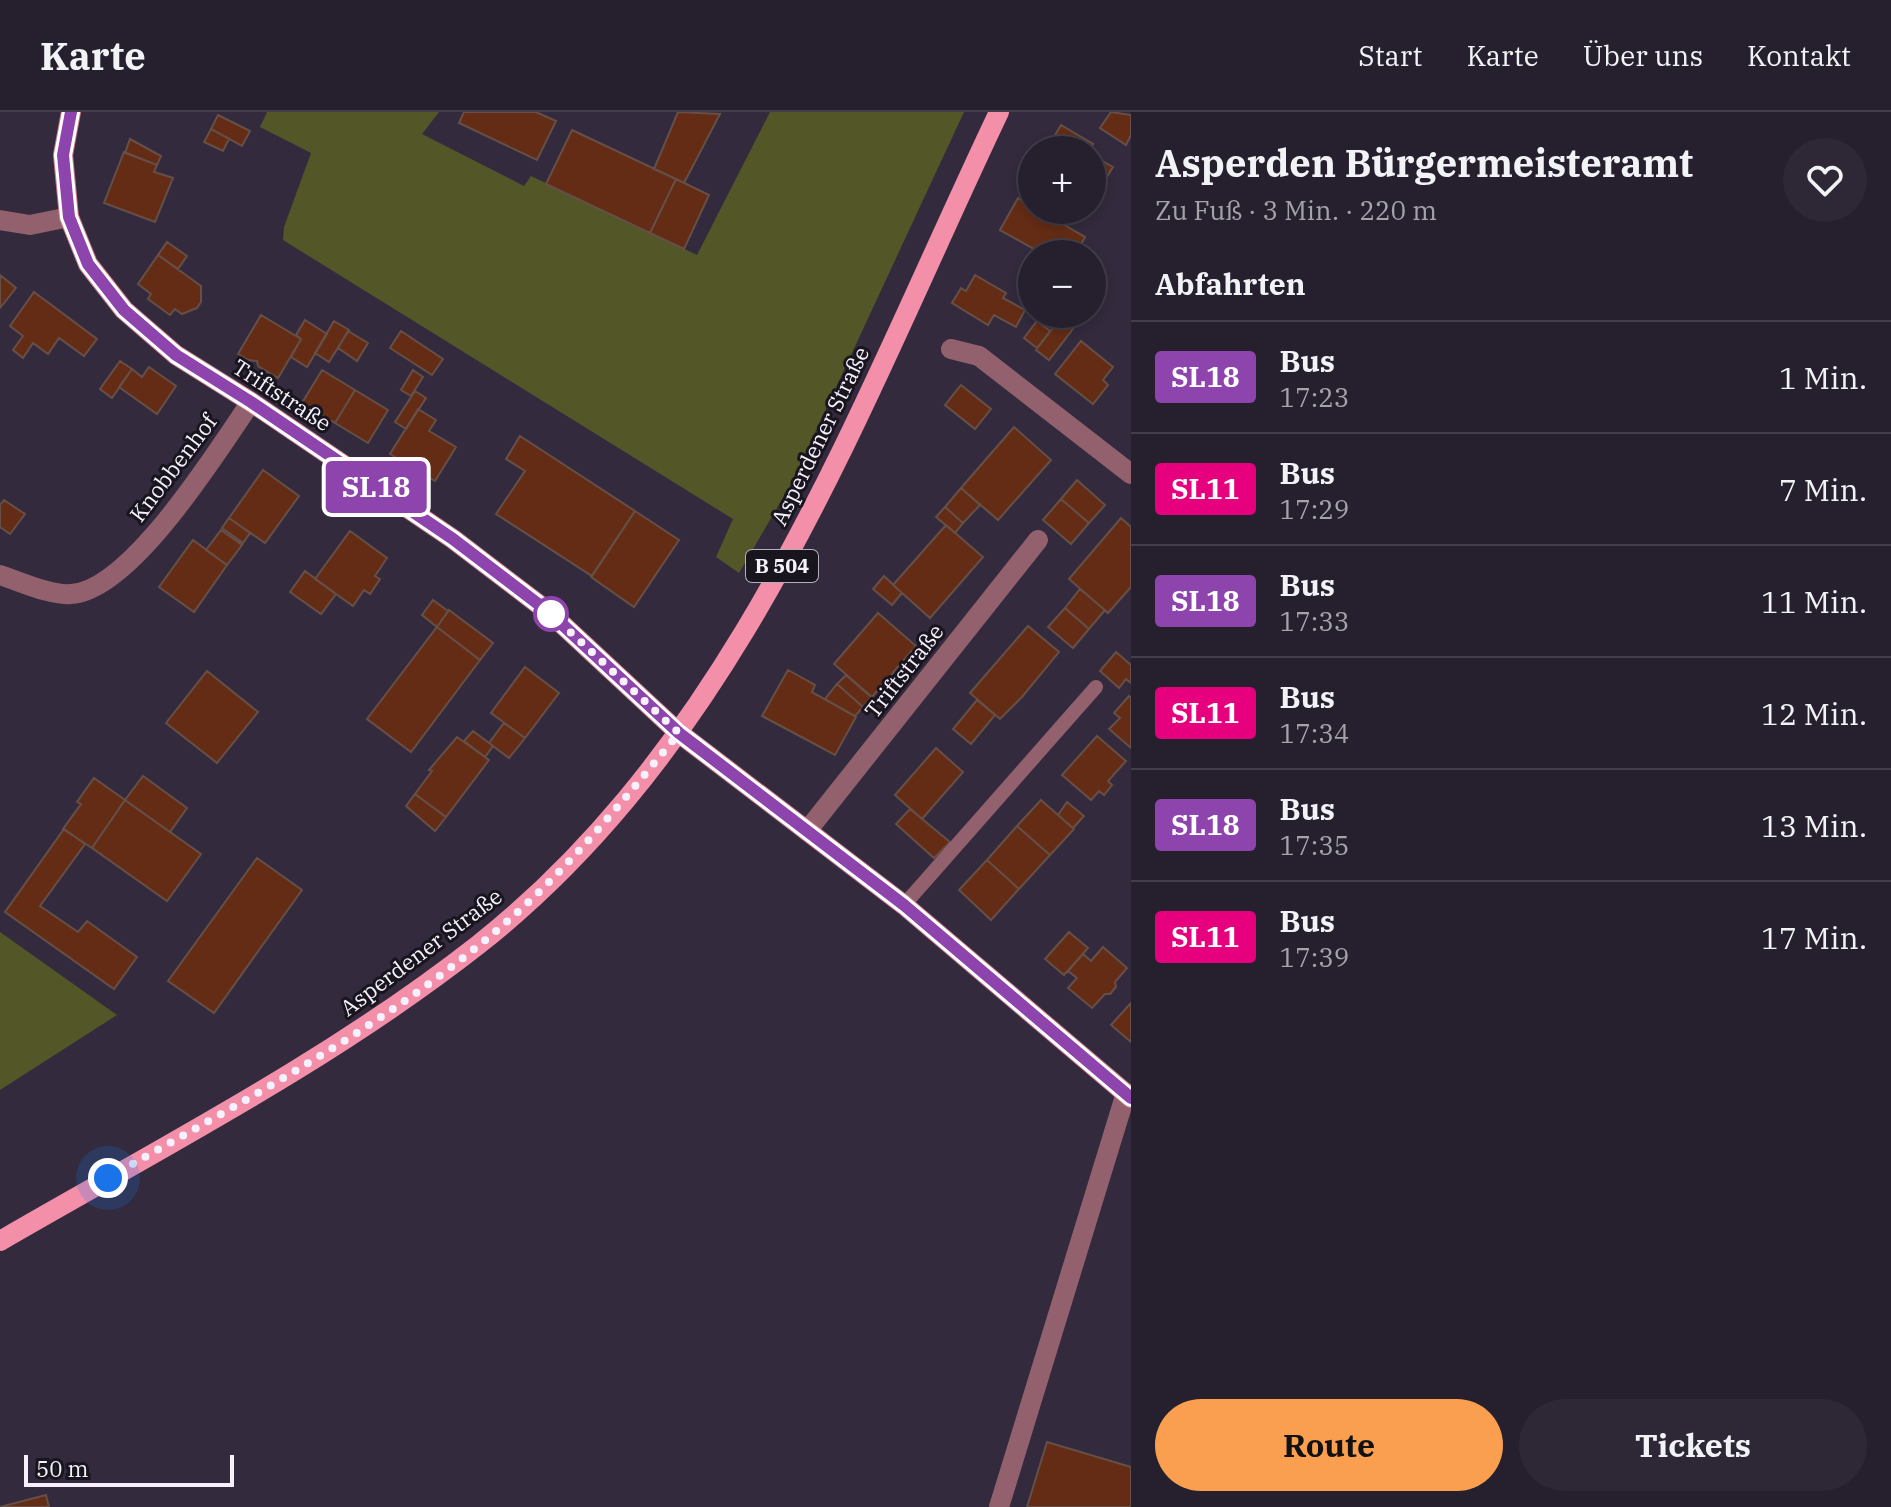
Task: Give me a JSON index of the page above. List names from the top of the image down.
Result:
{
  "streets": {
    "main road": ["Asperdener Straße", "B 504"],
    "street": ["Triftstraße", "Knobbenhof"]
  },
  "crossings": [
    ["Triftstraße", "Asperdener Straße"],
    ["Triftstraße", "Knobbenhof"]
  ],
  "lines": ["bus line SL18"],
  "scale_bar": "50 m",
  "page": {
    "header": "Karte",
    "nav": [
      "Start",
      "Karte",
      "Über uns",
      "Kontakt"
    ],
    "on_map": "SL18",
    "heading": [
      ["Asperden Bürgermeisteramt", "Zu Fuß · 3 Min. · 220 m"],
      "Abfahrten"
    ],
    "map_buttons": ["+", "−"],
    "list": [
      {
        "mark": "SL18",
        "name": "Bus",
        "note": "17:23",
        "value": "1 Min."
      },
      {
        "mark": "SL11",
        "name": "Bus",
        "note": "17:29",
        "value": "7 Min."
      },
      {
        "mark": "SL18",
        "name": "Bus",
        "note": "17:33",
        "value": "11 Min."
      },
      {
        "mark": "SL11",
        "name": "Bus",
        "note": "17:34",
        "value": "12 Min."
      },
      {
        "mark": "SL18",
        "name": "Bus",
        "note": "17:35",
        "value": "13 Min."
      },
      {
        "mark": "SL11",
        "name": "Bus",
        "note": "17:39",
        "value": "17 Min."
      }
    ],
    "buttons": ["Route", "Tickets"],
    "scale": "50 m"
  }
}
